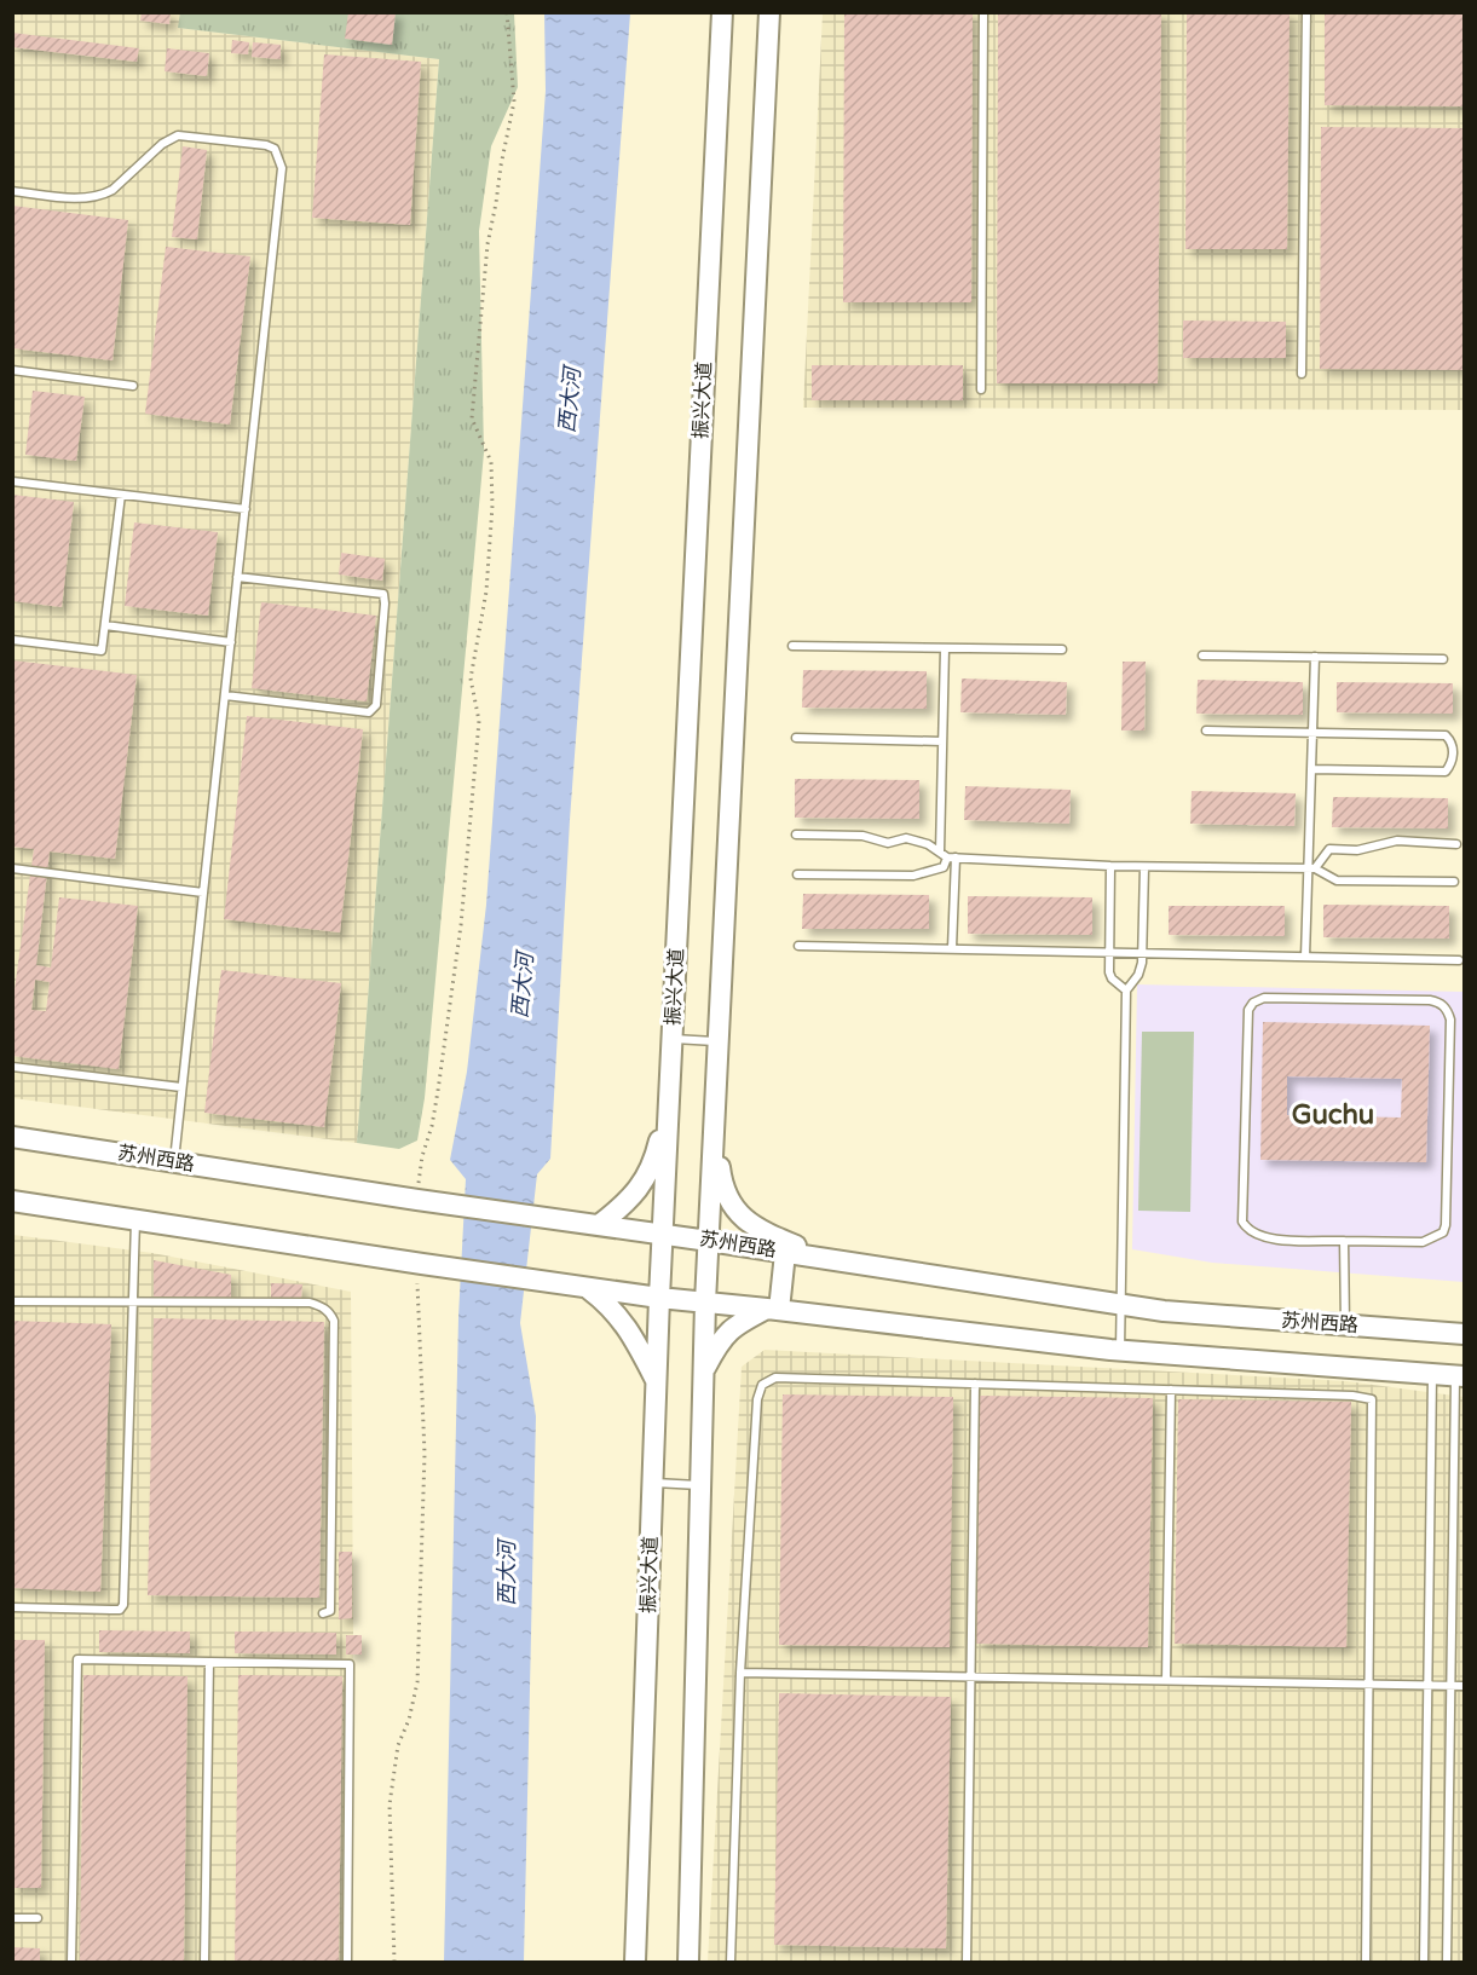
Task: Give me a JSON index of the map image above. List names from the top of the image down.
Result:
{
  "streets": {
    "main road": ["振兴大道", "苏州西路"]
  },
  "crossings": [
    ["振兴大道", "苏州西路"]
  ],
  "districts": ["Guchu"],
  "water": ["西大河"]
}
